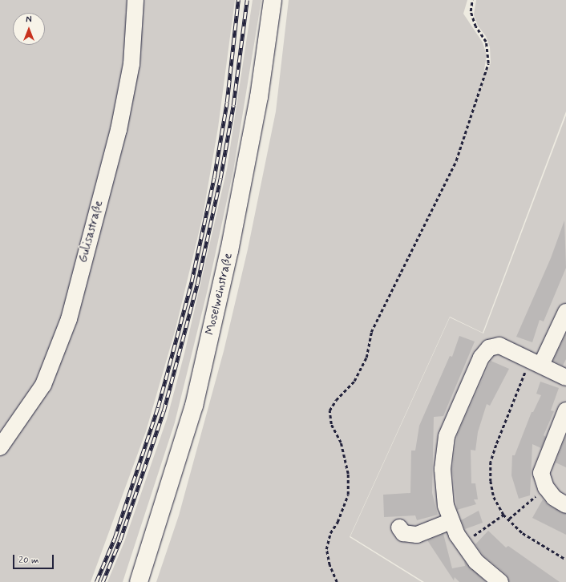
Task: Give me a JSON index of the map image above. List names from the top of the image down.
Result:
{
  "streets": {
    "main road": ["Moselweinstraße"],
    "street": ["Gulisastraße"]
  },
  "scale_bar": "20 m",
  "north": "top"
}
